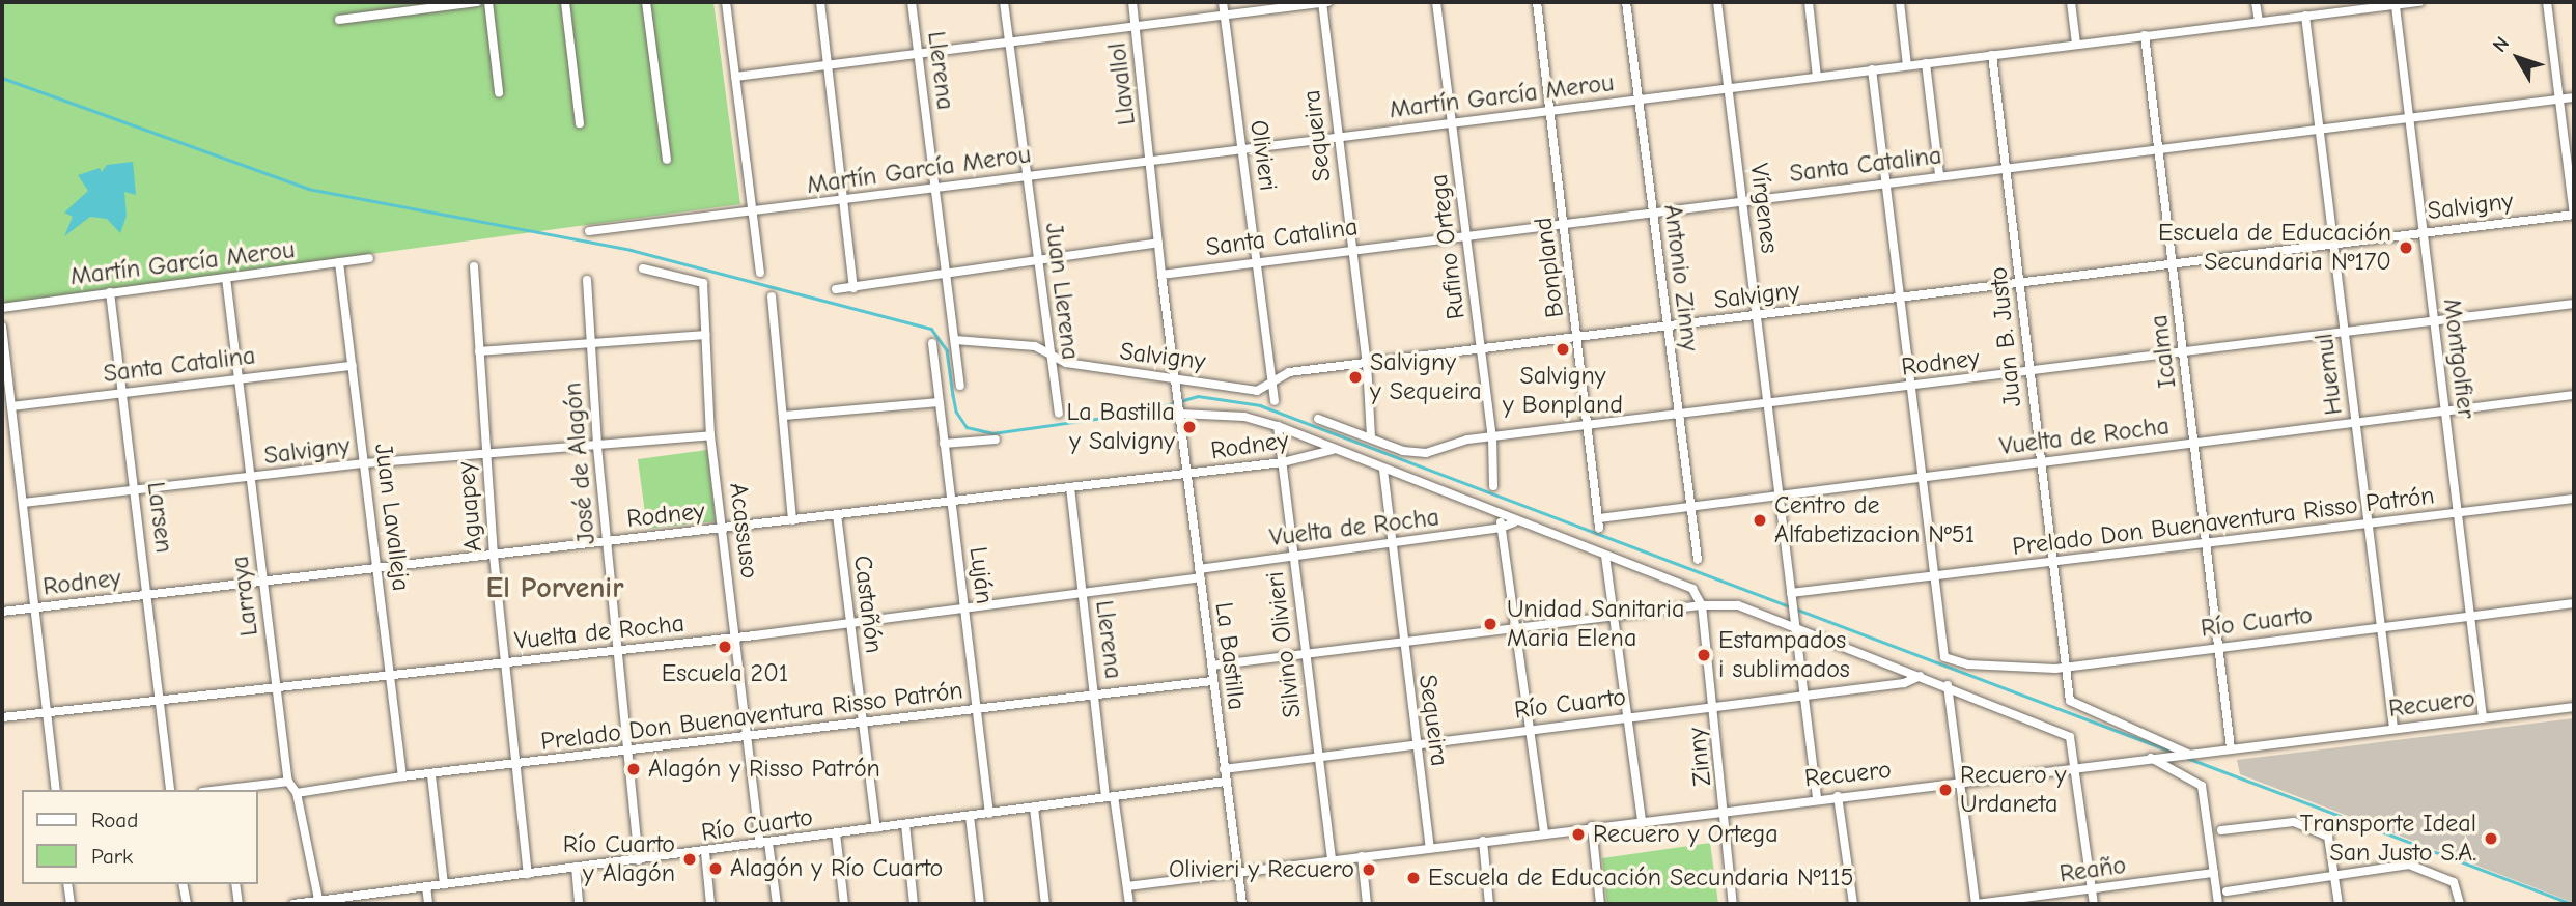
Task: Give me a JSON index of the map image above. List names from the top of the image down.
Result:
{
  "streets": {
    "street": [
      "Llerena",
      "Llavallol",
      "Martín García Merou",
      "Sequeira",
      "Olivieri",
      "Santa Catalina",
      "Salvigny",
      "Vírgenes",
      "Rufino Ortega",
      "Bonpland",
      "Antonio Zinny",
      "Juan Llerena",
      "Juan B. Justo",
      "Icalma",
      "Montgolfier",
      "Rodney",
      "Huemul",
      "Vuelta de Rocha",
      "José de Alagón",
      "Aguapey",
      "Larsen",
      "Juan Lavalleja",
      "Prelado Don Buenaventura Risso Patrón",
      "Acassuso",
      "Luján",
      "Larraya",
      "Castañón",
      "Río Cuarto",
      "Silvino Olivieri",
      "La Bastilla",
      "Recuero",
      "Zinny",
      "Reaño"
    ]
  },
  "crossings": [
    ["Llerena", "Martín García Merou"],
    ["Llerena", "Rodney"],
    ["Llerena", "Vuelta de Rocha"],
    ["Llerena", "Prelado Don Buenaventura Risso Patrón"],
    ["Llerena", "Río Cuarto"],
    ["Llerena", "Recuero"],
    ["Llavallol", "Martín García Merou"],
    ["Martín García Merou", "Sequeira"],
    ["Martín García Merou", "Olivieri"],
    ["Martín García Merou", "Vírgenes"],
    ["Martín García Merou", "Rufino Ortega"],
    ["Martín García Merou", "Bonpland"],
    ["Martín García Merou", "Antonio Zinny"],
    ["Martín García Merou", "Juan Llerena"],
    ["Martín García Merou", "Juan B. Justo"],
    ["Martín García Merou", "Icalma"],
    ["Martín García Merou", "Montgolfier"],
    ["Martín García Merou", "Huemul"],
    ["Martín García Merou", "Larsen"],
    ["Martín García Merou", "Juan Lavalleja"],
    ["Martín García Merou", "Larraya"],
    ["Sequeira", "Santa Catalina"],
    ["Sequeira", "Salvigny"],
    ["Sequeira", "Rodney"],
    ["Sequeira", "Vuelta de Rocha"],
    ["Sequeira", "Río Cuarto"],
    ["Sequeira", "Recuero"],
    ["Olivieri", "Santa Catalina"],
    ["Olivieri", "Salvigny"],
    ["Santa Catalina", "Vírgenes"],
    ["Santa Catalina", "Rufino Ortega"],
    ["Santa Catalina", "Bonpland"],
    ["Santa Catalina", "Antonio Zinny"],
    ["Santa Catalina", "Juan B. Justo"],
    ["Santa Catalina", "Icalma"],
    ["Santa Catalina", "Montgolfier"],
    ["Santa Catalina", "Huemul"],
    ["Santa Catalina", "Larsen"],
    ["Santa Catalina", "Juan Lavalleja"],
    ["Santa Catalina", "Larraya"],
    ["Salvigny", "Vírgenes"],
    ["Salvigny", "Rufino Ortega"],
    ["Salvigny", "Bonpland"],
    ["Salvigny", "Antonio Zinny"],
    ["Salvigny", "Juan Llerena"],
    ["Salvigny", "Juan B. Justo"],
    ["Salvigny", "Icalma"],
    ["Salvigny", "Montgolfier"],
    ["Salvigny", "Huemul"],
    ["Salvigny", "José de Alagón"],
    ["Salvigny", "Aguapey"],
    ["Salvigny", "Larsen"],
    ["Salvigny", "Juan Lavalleja"],
    ["Salvigny", "Acassuso"],
    ["Salvigny", "Larraya"],
    ["Salvigny", "La Bastilla"],
    ["Vírgenes", "Rodney"],
    ["Vírgenes", "Vuelta de Rocha"],
    ["Vírgenes", "Prelado Don Buenaventura Risso Patrón"],
    ["Rufino Ortega", "Rodney"],
    ["Bonpland", "Rodney"],
    ["Bonpland", "Vuelta de Rocha"],
    ["Antonio Zinny", "Rodney"],
    ["Antonio Zinny", "Vuelta de Rocha"],
    ["Juan B. Justo", "Rodney"],
    ["Juan B. Justo", "Vuelta de Rocha"],
    ["Juan B. Justo", "Prelado Don Buenaventura Risso Patrón"],
    ["Juan B. Justo", "Río Cuarto"],
    ["Juan B. Justo", "Recuero"],
    ["Icalma", "Rodney"],
    ["Icalma", "Vuelta de Rocha"],
    ["Icalma", "Prelado Don Buenaventura Risso Patrón"],
    ["Icalma", "Río Cuarto"],
    ["Icalma", "Recuero"],
    ["Montgolfier", "Rodney"],
    ["Montgolfier", "Vuelta de Rocha"],
    ["Montgolfier", "Prelado Don Buenaventura Risso Patrón"],
    ["Montgolfier", "Río Cuarto"],
    ["Montgolfier", "Recuero"],
    ["Rodney", "Huemul"],
    ["Rodney", "José de Alagón"],
    ["Rodney", "Aguapey"],
    ["Rodney", "Larsen"],
    ["Rodney", "Juan Lavalleja"],
    ["Rodney", "Acassuso"],
    ["Rodney", "Luján"],
    ["Rodney", "Larraya"],
    ["Rodney", "Castañón"],
    ["Rodney", "Silvino Olivieri"],
    ["Rodney", "La Bastilla"],
    ["Huemul", "Vuelta de Rocha"],
    ["Huemul", "Prelado Don Buenaventura Risso Patrón"],
    ["Huemul", "Río Cuarto"],
    ["Huemul", "Recuero"],
    ["Vuelta de Rocha", "José de Alagón"],
    ["Vuelta de Rocha", "Aguapey"],
    ["Vuelta de Rocha", "Larsen"],
    ["Vuelta de Rocha", "Juan Lavalleja"],
    ["Vuelta de Rocha", "Acassuso"],
    ["Vuelta de Rocha", "Luján"],
    ["Vuelta de Rocha", "Larraya"],
    ["Vuelta de Rocha", "Castañón"],
    ["Vuelta de Rocha", "Silvino Olivieri"],
    ["Vuelta de Rocha", "La Bastilla"],
    ["José de Alagón", "Prelado Don Buenaventura Risso Patrón"],
    ["José de Alagón", "Río Cuarto"],
    ["Aguapey", "Prelado Don Buenaventura Risso Patrón"],
    ["Aguapey", "Río Cuarto"],
    ["Juan Lavalleja", "Prelado Don Buenaventura Risso Patrón"],
    ["Prelado Don Buenaventura Risso Patrón", "Acassuso"],
    ["Prelado Don Buenaventura Risso Patrón", "Luján"],
    ["Prelado Don Buenaventura Risso Patrón", "Larraya"],
    ["Prelado Don Buenaventura Risso Patrón", "Castañón"],
    ["Prelado Don Buenaventura Risso Patrón", "Río Cuarto"],
    ["Prelado Don Buenaventura Risso Patrón", "La Bastilla"],
    ["Acassuso", "Río Cuarto"],
    ["Luján", "Río Cuarto"],
    ["Larraya", "Río Cuarto"],
    ["Castañón", "Río Cuarto"],
    ["Río Cuarto", "Silvino Olivieri"],
    ["Río Cuarto", "La Bastilla"],
    ["Río Cuarto", "Zinny"],
    ["Silvino Olivieri", "Recuero"],
    ["La Bastilla", "Recuero"],
    ["Recuero", "Zinny"]
  ],
  "districts": ["El Porvenir"],
  "places": [
    "Escuela de Educación Secundaria Nº170",
    "Salvigny y Bonpland",
    "Salvigny y Sequeira",
    "La Bastilla y Salvigny",
    "Centro de Alfabetizacion Nº51",
    "Unidad Sanitaria Maria Elena",
    "Escuela 201",
    "Estampados i sublimados",
    "Alagón y Risso Patrón",
    "Recuero y Urdaneta",
    "Recuero y Ortega",
    "Transporte Ideal San Justo S.A.",
    "Río Cuarto y Alagón",
    "Alagón y Río Cuarto",
    "Olivieri y Recuero",
    "Escuela de Educación Secundaria Nº115"
  ],
  "legend": ["Road", "Park"],
  "north": "top left"
}
